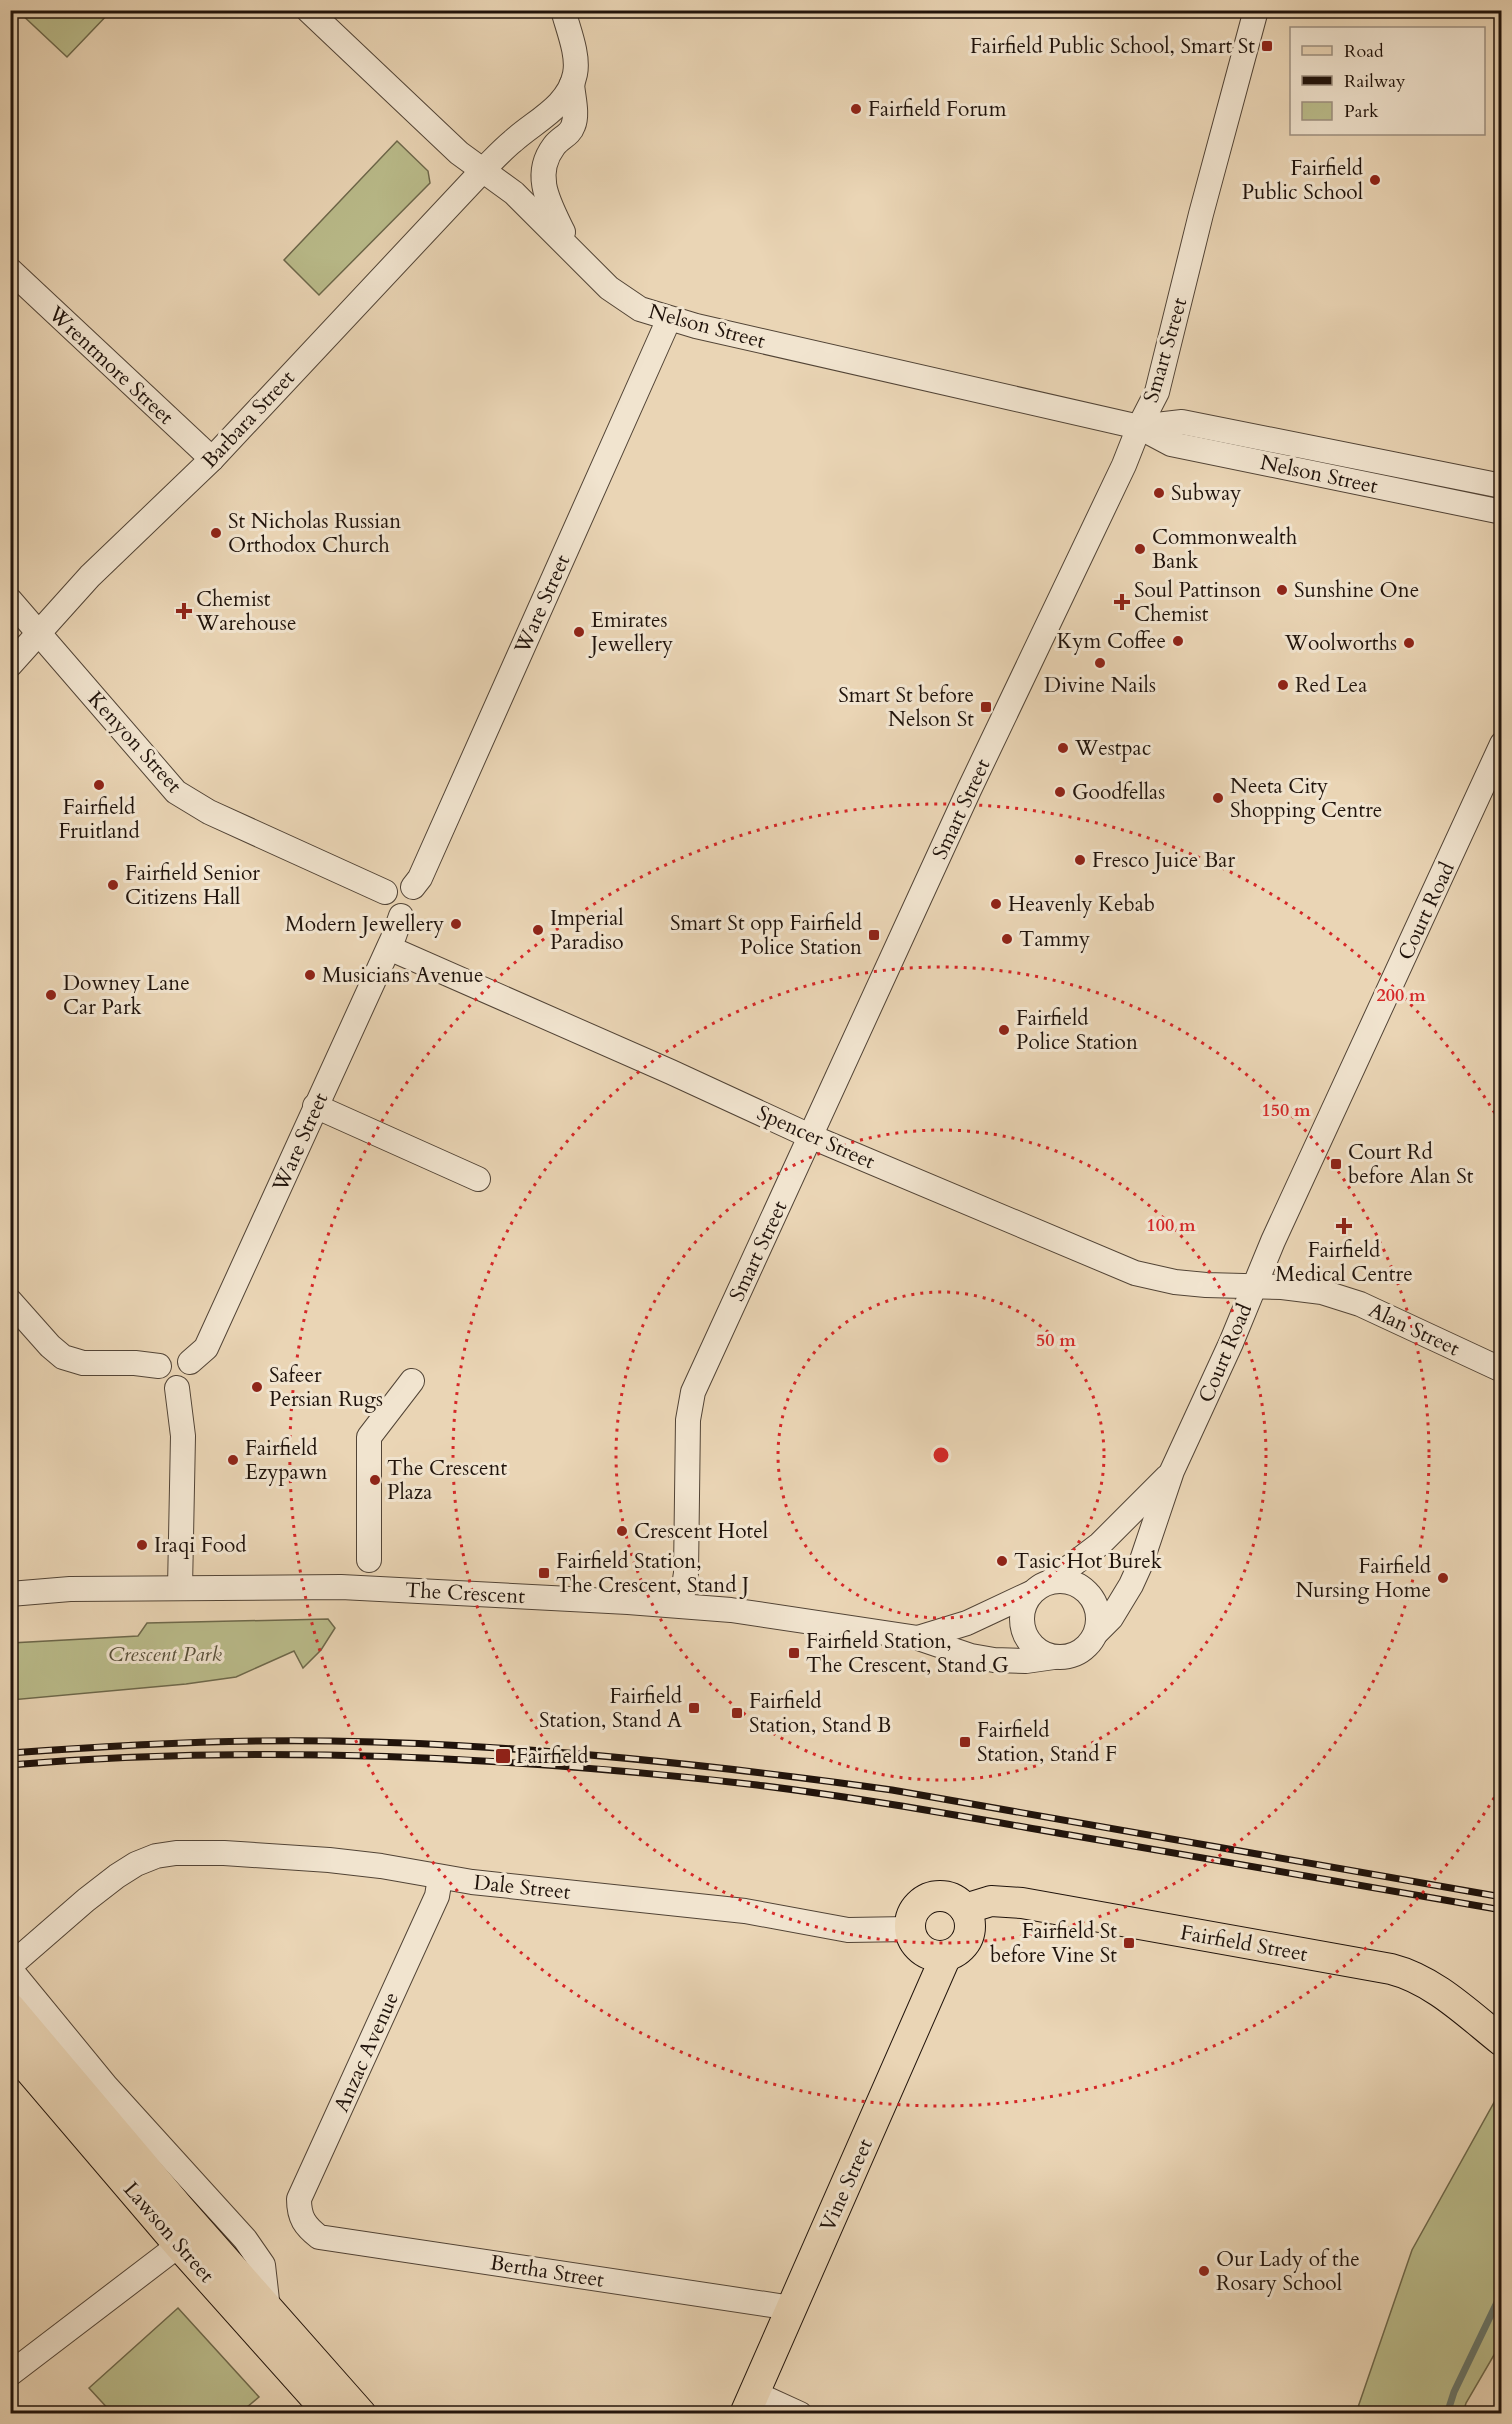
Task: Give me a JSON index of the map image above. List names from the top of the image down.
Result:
{
  "streets": {
    "main road": ["Fairfield Street", "Vine Street", "Lawson Street"],
    "street": [
      "Nelson Street",
      "Smart Street",
      "Wrentmore Street",
      "Barbara Street",
      "Ware Street",
      "Kenyon Street",
      "Court Road",
      "Spencer Street",
      "Alan Street",
      "The Crescent",
      "Dale Street",
      "Anzac Avenue",
      "Bertha Street"
    ]
  },
  "crossings": [
    ["Nelson Street", "Smart Street"],
    ["Nelson Street", "Barbara Street"],
    ["Nelson Street", "Ware Street"],
    ["Smart Street", "Spencer Street"],
    ["Smart Street", "The Crescent"],
    ["Wrentmore Street", "Barbara Street"],
    ["Barbara Street", "Kenyon Street"],
    ["Ware Street", "Kenyon Street"],
    ["Ware Street", "Spencer Street"],
    ["Court Road", "Spencer Street"],
    ["Court Road", "Alan Street"],
    ["Court Road", "The Crescent"],
    ["Spencer Street", "Alan Street"],
    ["Dale Street", "Fairfield Street"],
    ["Dale Street", "Anzac Avenue"],
    ["Dale Street", "Vine Street"],
    ["Fairfield Street", "Vine Street"],
    ["Anzac Avenue", "Bertha Street"],
    ["Vine Street", "Bertha Street"]
  ],
  "parks": ["Crescent Park"],
  "places": {
    "transit": [
      "Fairfield Public School, Smart St",
      "Smart St before Nelson St",
      "Smart St opp Fairfield Police Station",
      "Court Rd before Alan St",
      "Fairfield Station, The Crescent, Stand J",
      "Fairfield Station, The Crescent, Stand G",
      "Fairfield Station, Stand A",
      "Fairfield Station, Stand B",
      "Fairfield Station, Stand F",
      "Fairfield",
      "Fairfield St before Vine St"
    ],
    "other": [
      "Fairfield Forum",
      "Fairfield Public School",
      "Subway",
      "St Nicholas Russian Orthodox Church",
      "Commonwealth Bank",
      "Sunshine One",
      "Emirates Jewellery",
      "Kym Coffee",
      "Woolworths",
      "Divine Nails",
      "Red Lea",
      "Westpac",
      "Fairfield Fruitland",
      "Goodfellas",
      "Neeta City Shopping Centre",
      "Fresco Juice Bar",
      "Fairfield Senior Citizens Hall",
      "Heavenly Kebab",
      "Modern Jewellery",
      "Imperial Paradiso",
      "Tammy",
      "Musicians Avenue",
      "Downey Lane Car Park",
      "Fairfield Police Station",
      "Safeer Persian Rugs",
      "Fairfield Ezypawn",
      "The Crescent Plaza",
      "Crescent Hotel",
      "Iraqi Food",
      "Tasic Hot Burek",
      "Fairfield Nursing Home",
      "Our Lady of the Rosary School"
    ],
    "health": ["Soul Pattinson Chemist", "Chemist Warehouse", "Fairfield Medical Centre"]
  },
  "legend": ["Road", "Railway", "Park"],
  "rings": [
    "200 m",
    "150 m",
    "100 m",
    "50 m"
  ]
}
